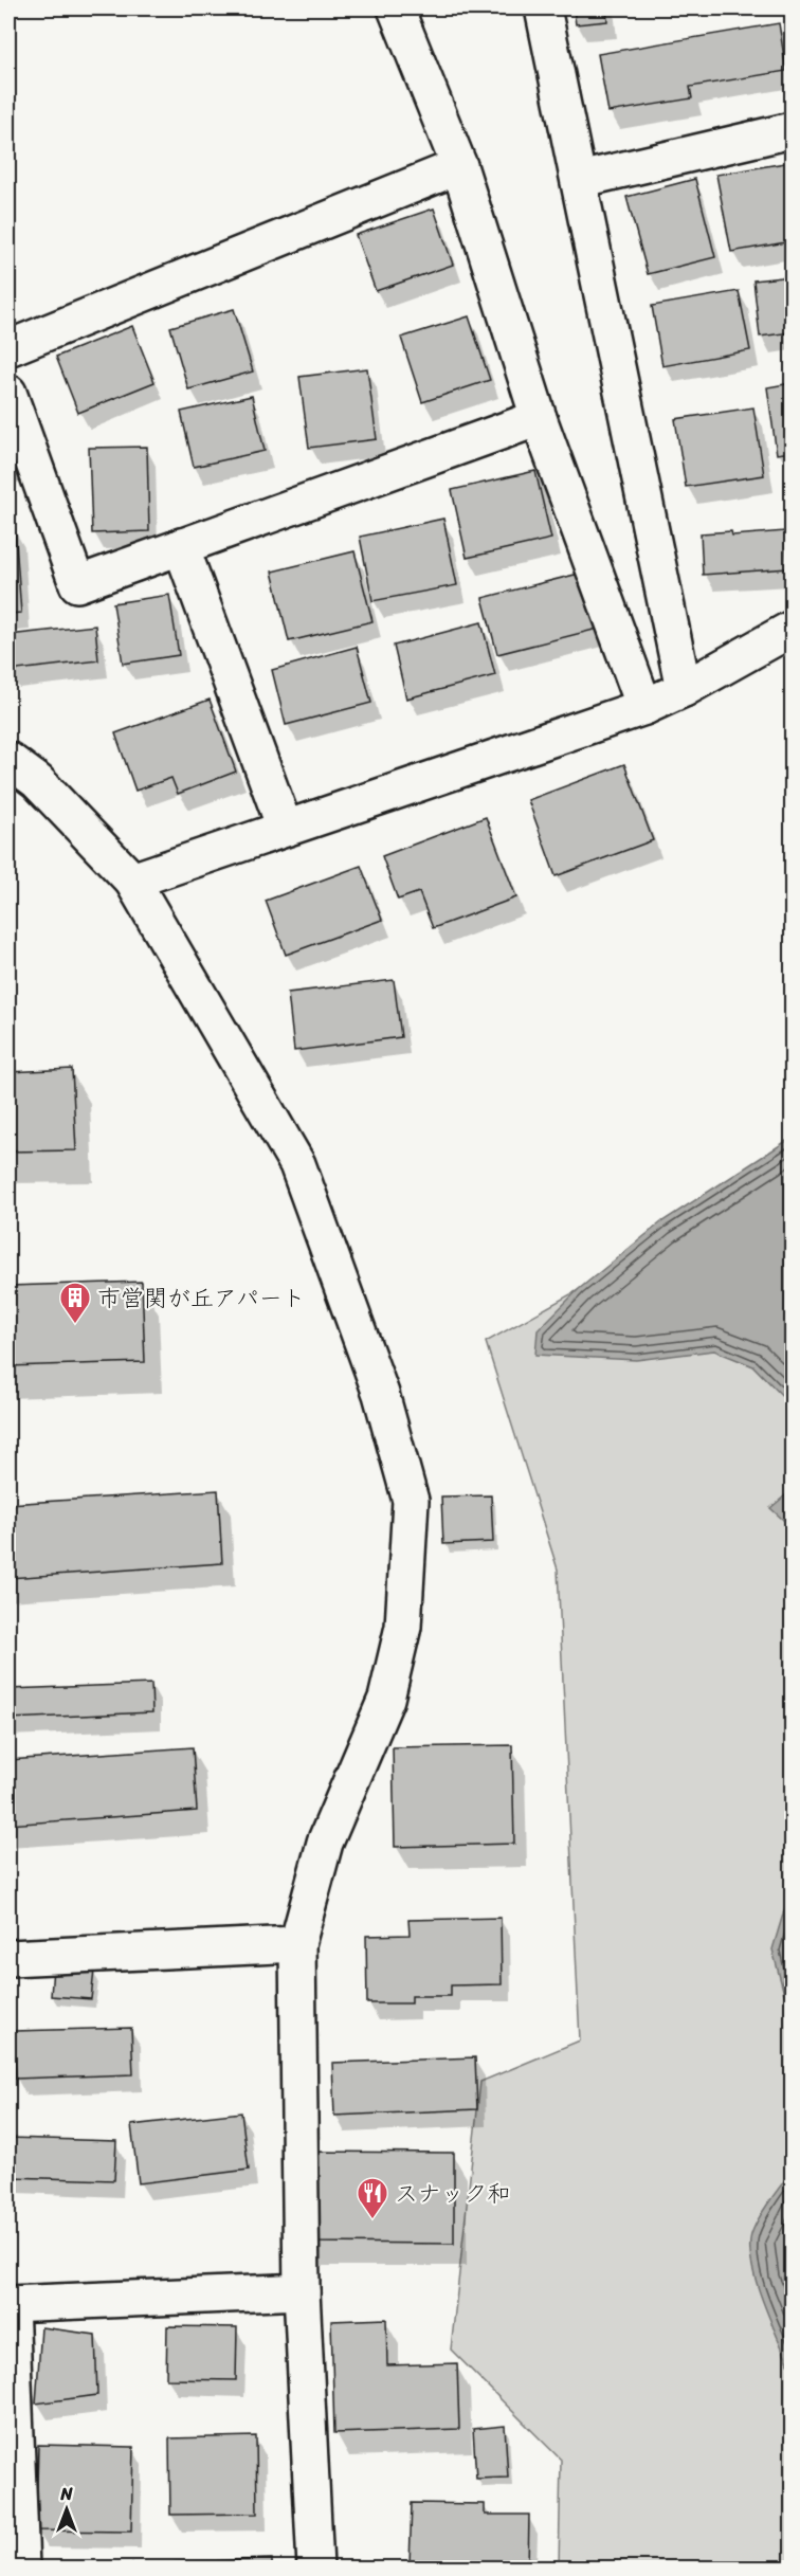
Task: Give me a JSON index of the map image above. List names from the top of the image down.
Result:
{
  "places": {
    "building": ["市営関が丘アパート"],
    "restaurant": ["スナック和"]
  },
  "north": "top"
}
